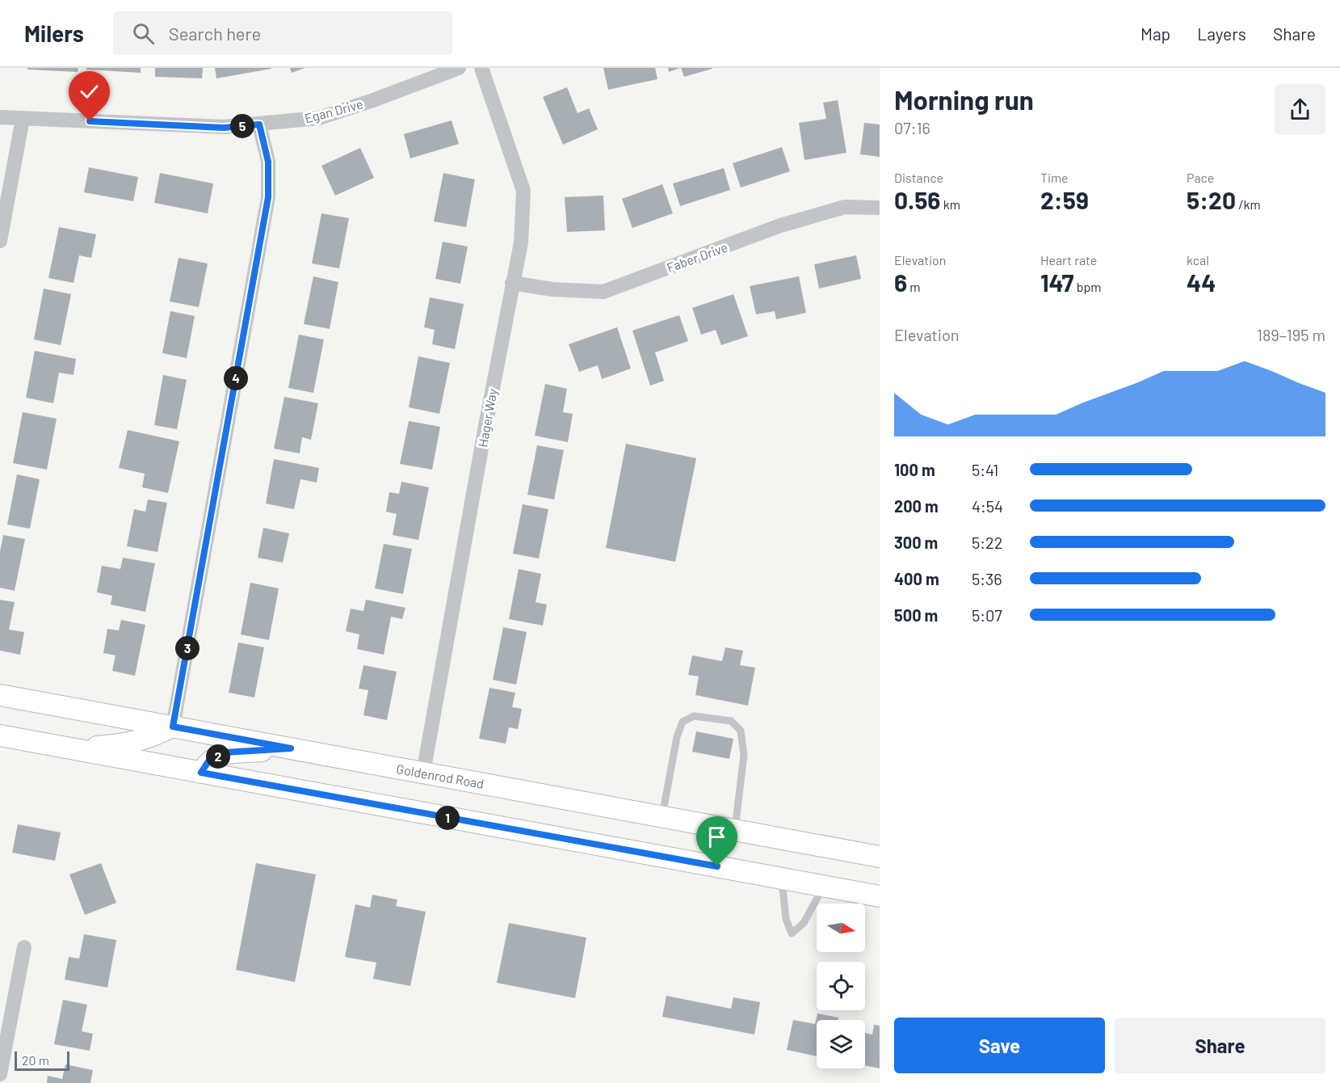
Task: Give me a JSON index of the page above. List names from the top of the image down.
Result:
{
  "streets": {
    "main road": ["Goldenrod Road"],
    "street": ["Egan Drive", "Faber Drive", "Hager Way"]
  },
  "crossings": [
    ["Faber Drive", "Hager Way"],
    ["Hager Way", "Goldenrod Road"]
  ],
  "scale_bar": "20 m",
  "north": "right",
  "page": {
    "header": "Milers",
    "search": "Search here",
    "nav": ["Map", "Layers", "Share"],
    "heading": ["Morning run", "07:16"],
    "pins": [
      "5",
      "4",
      "3",
      "2",
      "1"
    ],
    "stats": [
      ["Distance", "0.56 km"],
      ["Time", "2:59"],
      ["Pace", "5:20 /km"],
      ["Elevation", "6 m"],
      ["Heart rate", "147 bpm"],
      ["kcal", "44"]
    ],
    "chart": ["Elevation", "189–195 m"],
    "list": [
      {
        "name": "100 m",
        "note": "5:41"
      },
      {
        "name": "200 m",
        "note": "4:54"
      },
      {
        "name": "300 m",
        "note": "5:22"
      },
      {
        "name": "400 m",
        "note": "5:36"
      },
      {
        "name": "500 m",
        "note": "5:07"
      }
    ],
    "buttons": ["Save", "Share"],
    "scale": "20 m"
  }
}
